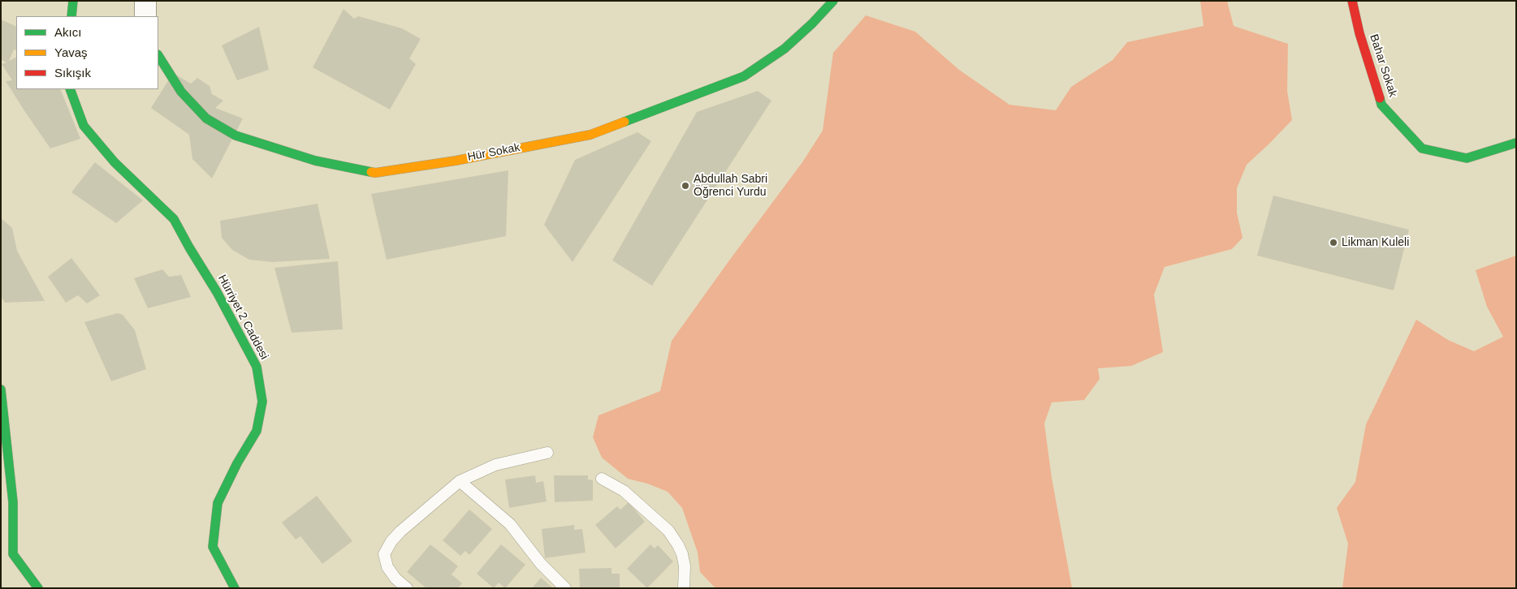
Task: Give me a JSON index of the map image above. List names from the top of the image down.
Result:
{
  "streets": {
    "street": ["Bahar Sokak", "Hür Sokak", "Hürriyet 2 Caddesi"]
  },
  "places": ["Abdullah Sabri Öğrenci Yurdu", "Likman Kuleli"],
  "legend": ["Akıcı", "Yavaş", "Sıkışık"]
}
